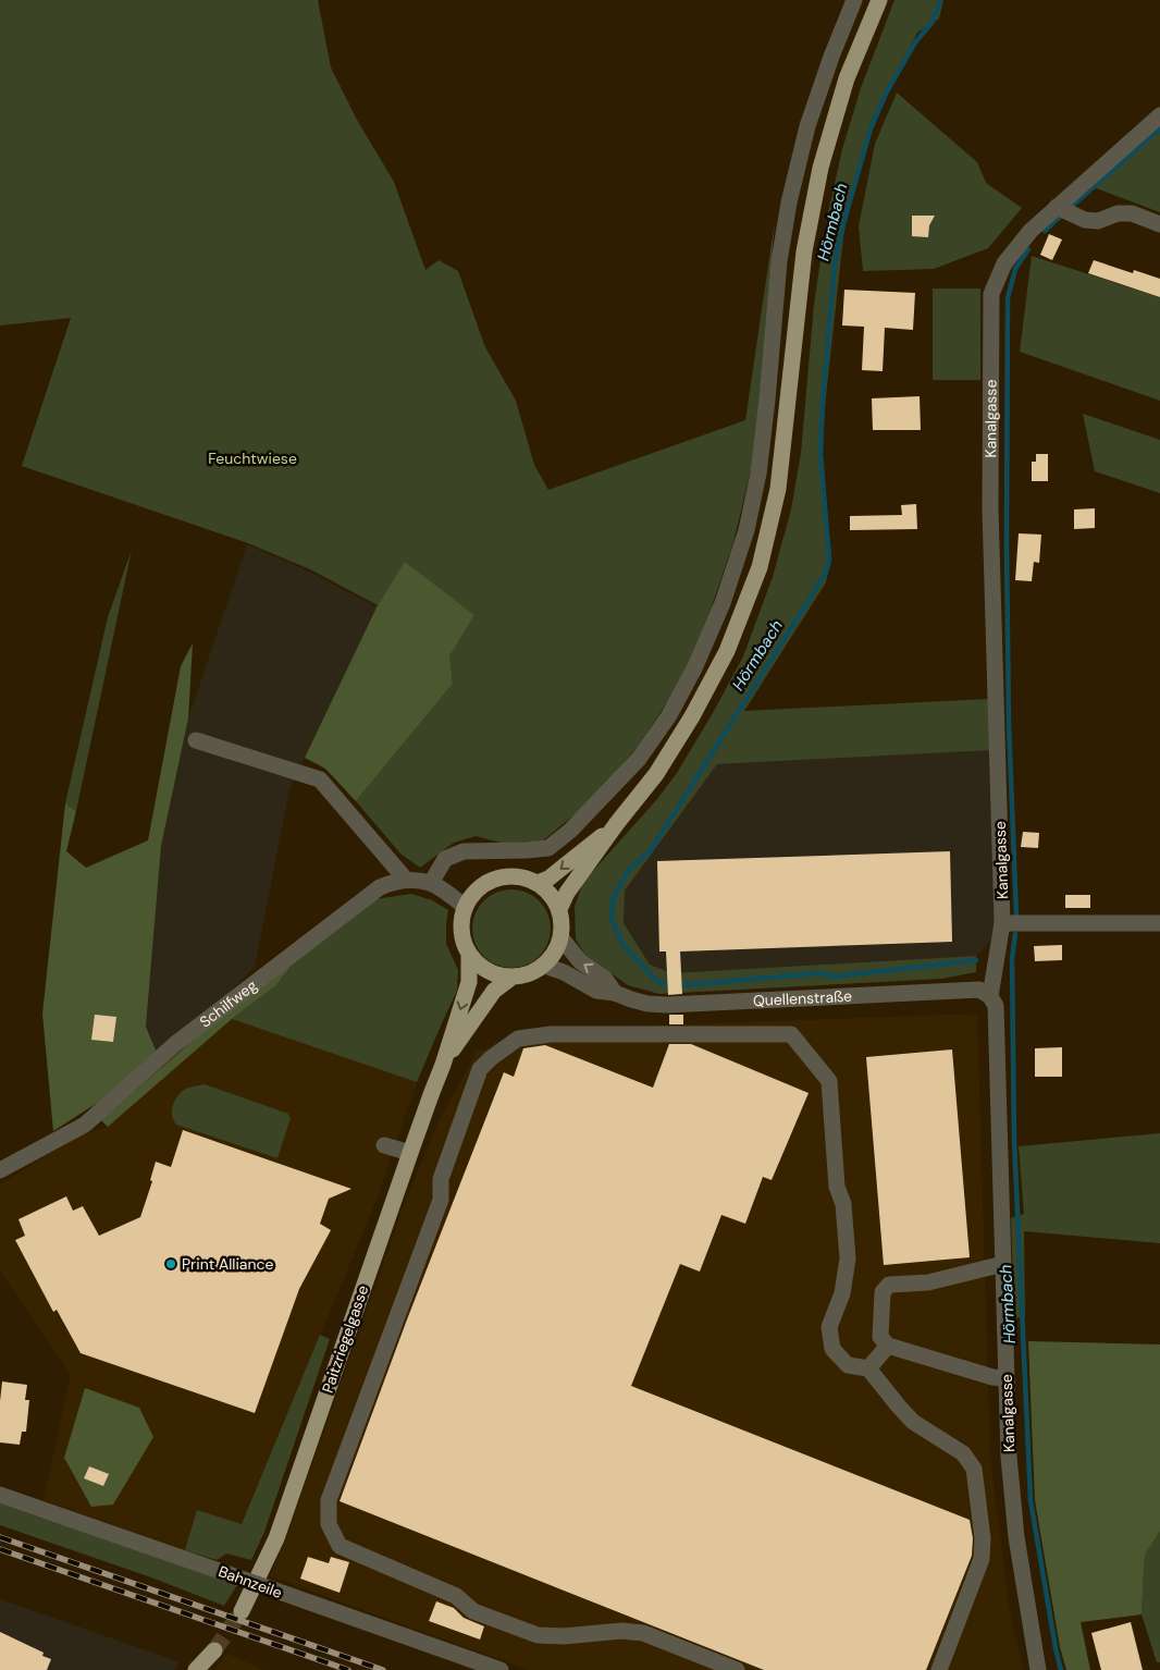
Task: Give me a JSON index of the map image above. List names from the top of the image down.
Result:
{
  "streets": {
    "main road": ["Paitzriegelgasse"],
    "street": [
      "Kanalgasse",
      "Quellenstraße",
      "Schilfweg",
      "Bahnzeile"
    ]
  },
  "crossings": [
    ["Kanalgasse", "Quellenstraße"],
    ["Quellenstraße", "Schilfweg"],
    ["Quellenstraße", "Paitzriegelgasse"],
    ["Schilfweg", "Paitzriegelgasse"]
  ],
  "water": ["Hörmbach"],
  "parks": ["Feuchtwiese"],
  "places": ["Print Alliance"]
}
